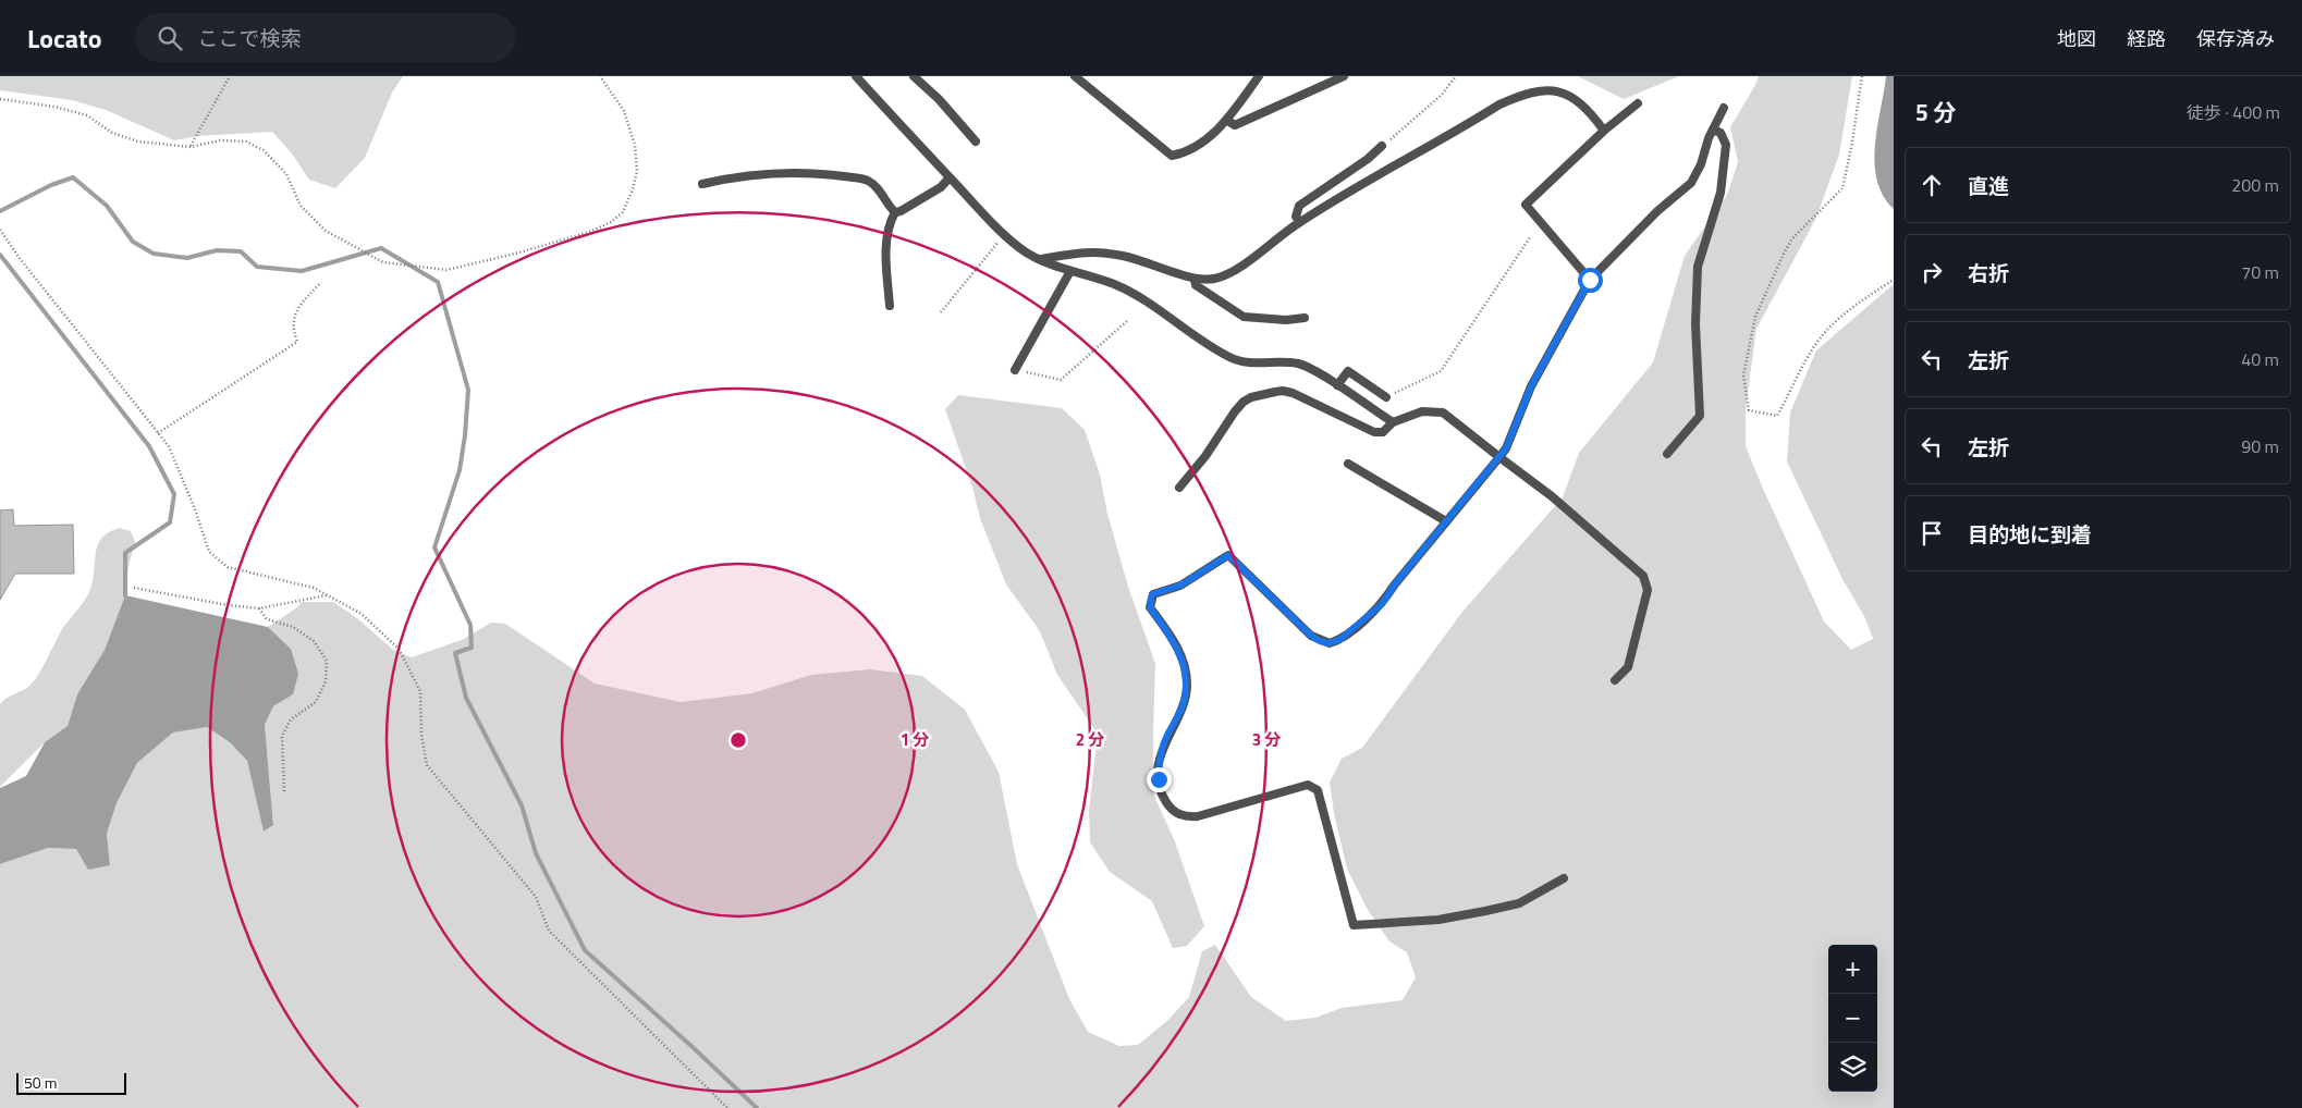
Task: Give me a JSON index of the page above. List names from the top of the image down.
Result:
{
  "scale_bar": "50 m",
  "page": {
    "header": "Locato",
    "search": "ここで検索",
    "nav": ["地図", "経路", "保存済み"],
    "heading": ["5 分", "徒歩 · 400 m"],
    "list": [
      ["直進", "200 m"],
      ["右折", "70 m"],
      ["左折", "40 m"],
      ["左折", "90 m"],
      "目的地に到着"
    ],
    "map_buttons": ["+", "−"],
    "scale": "50 m"
  },
  "rings": ["1 分", "2 分", "3 分"]
}
